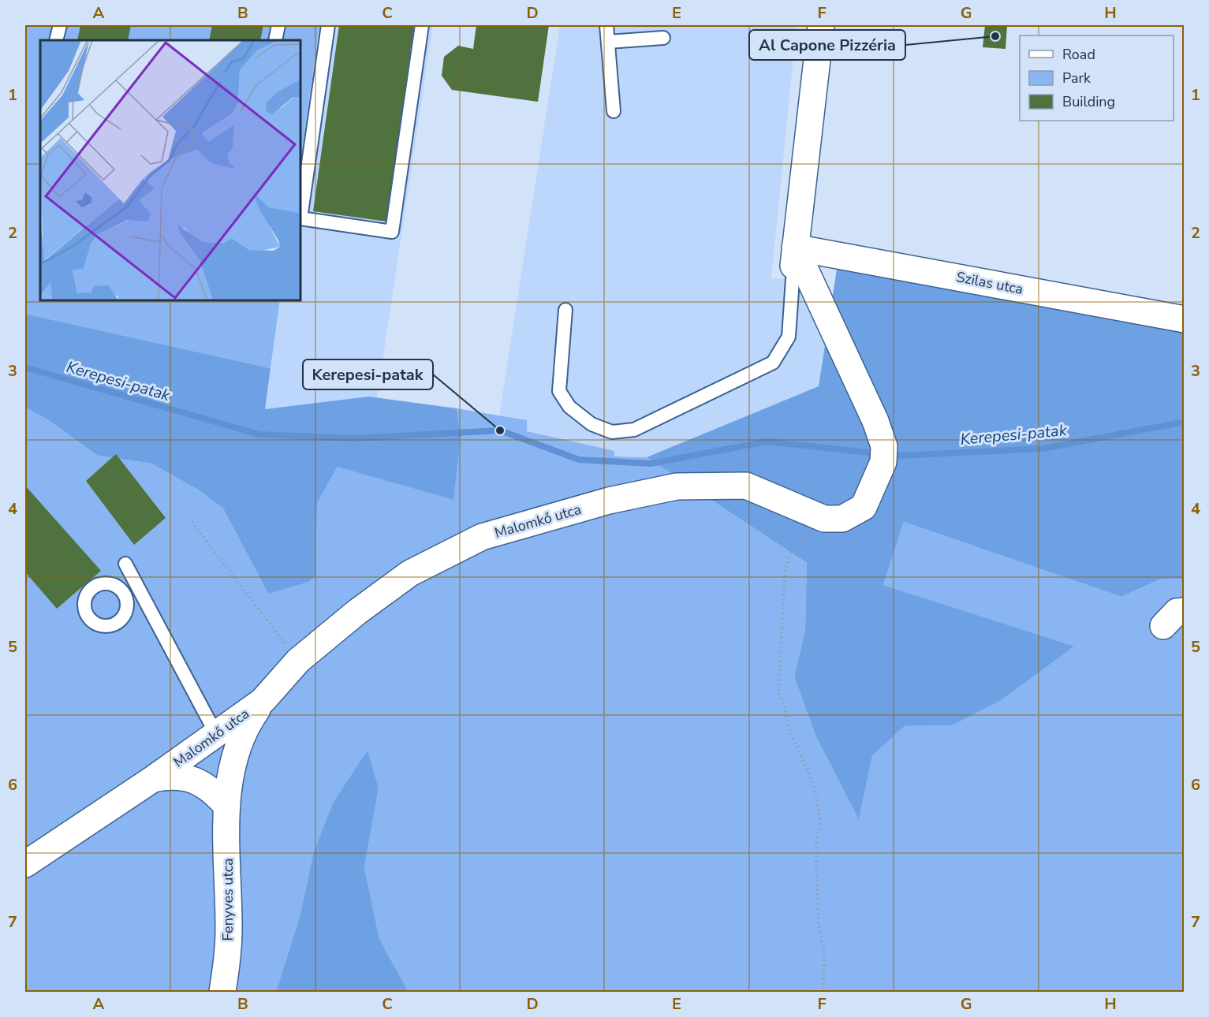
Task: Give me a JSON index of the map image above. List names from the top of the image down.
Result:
{
  "streets": {
    "street": ["Szilas utca", "Malomkő utca", "Fenyves utca"]
  },
  "crossings": [
    ["Szilas utca", "Malomkő utca"],
    ["Malomkő utca", "Fenyves utca"]
  ],
  "water": ["Kerepesi-patak"],
  "places": ["Al Capone Pizzéria", "Kerepesi-patak"],
  "legend": ["Road", "Park", "Building"],
  "grid": {
    "columns": [
      "A",
      "B",
      "C",
      "D",
      "E",
      "F",
      "G",
      "H"
    ],
    "rows": [
      "1",
      "2",
      "3",
      "4",
      "5",
      "6",
      "7"
    ]
  }
}
